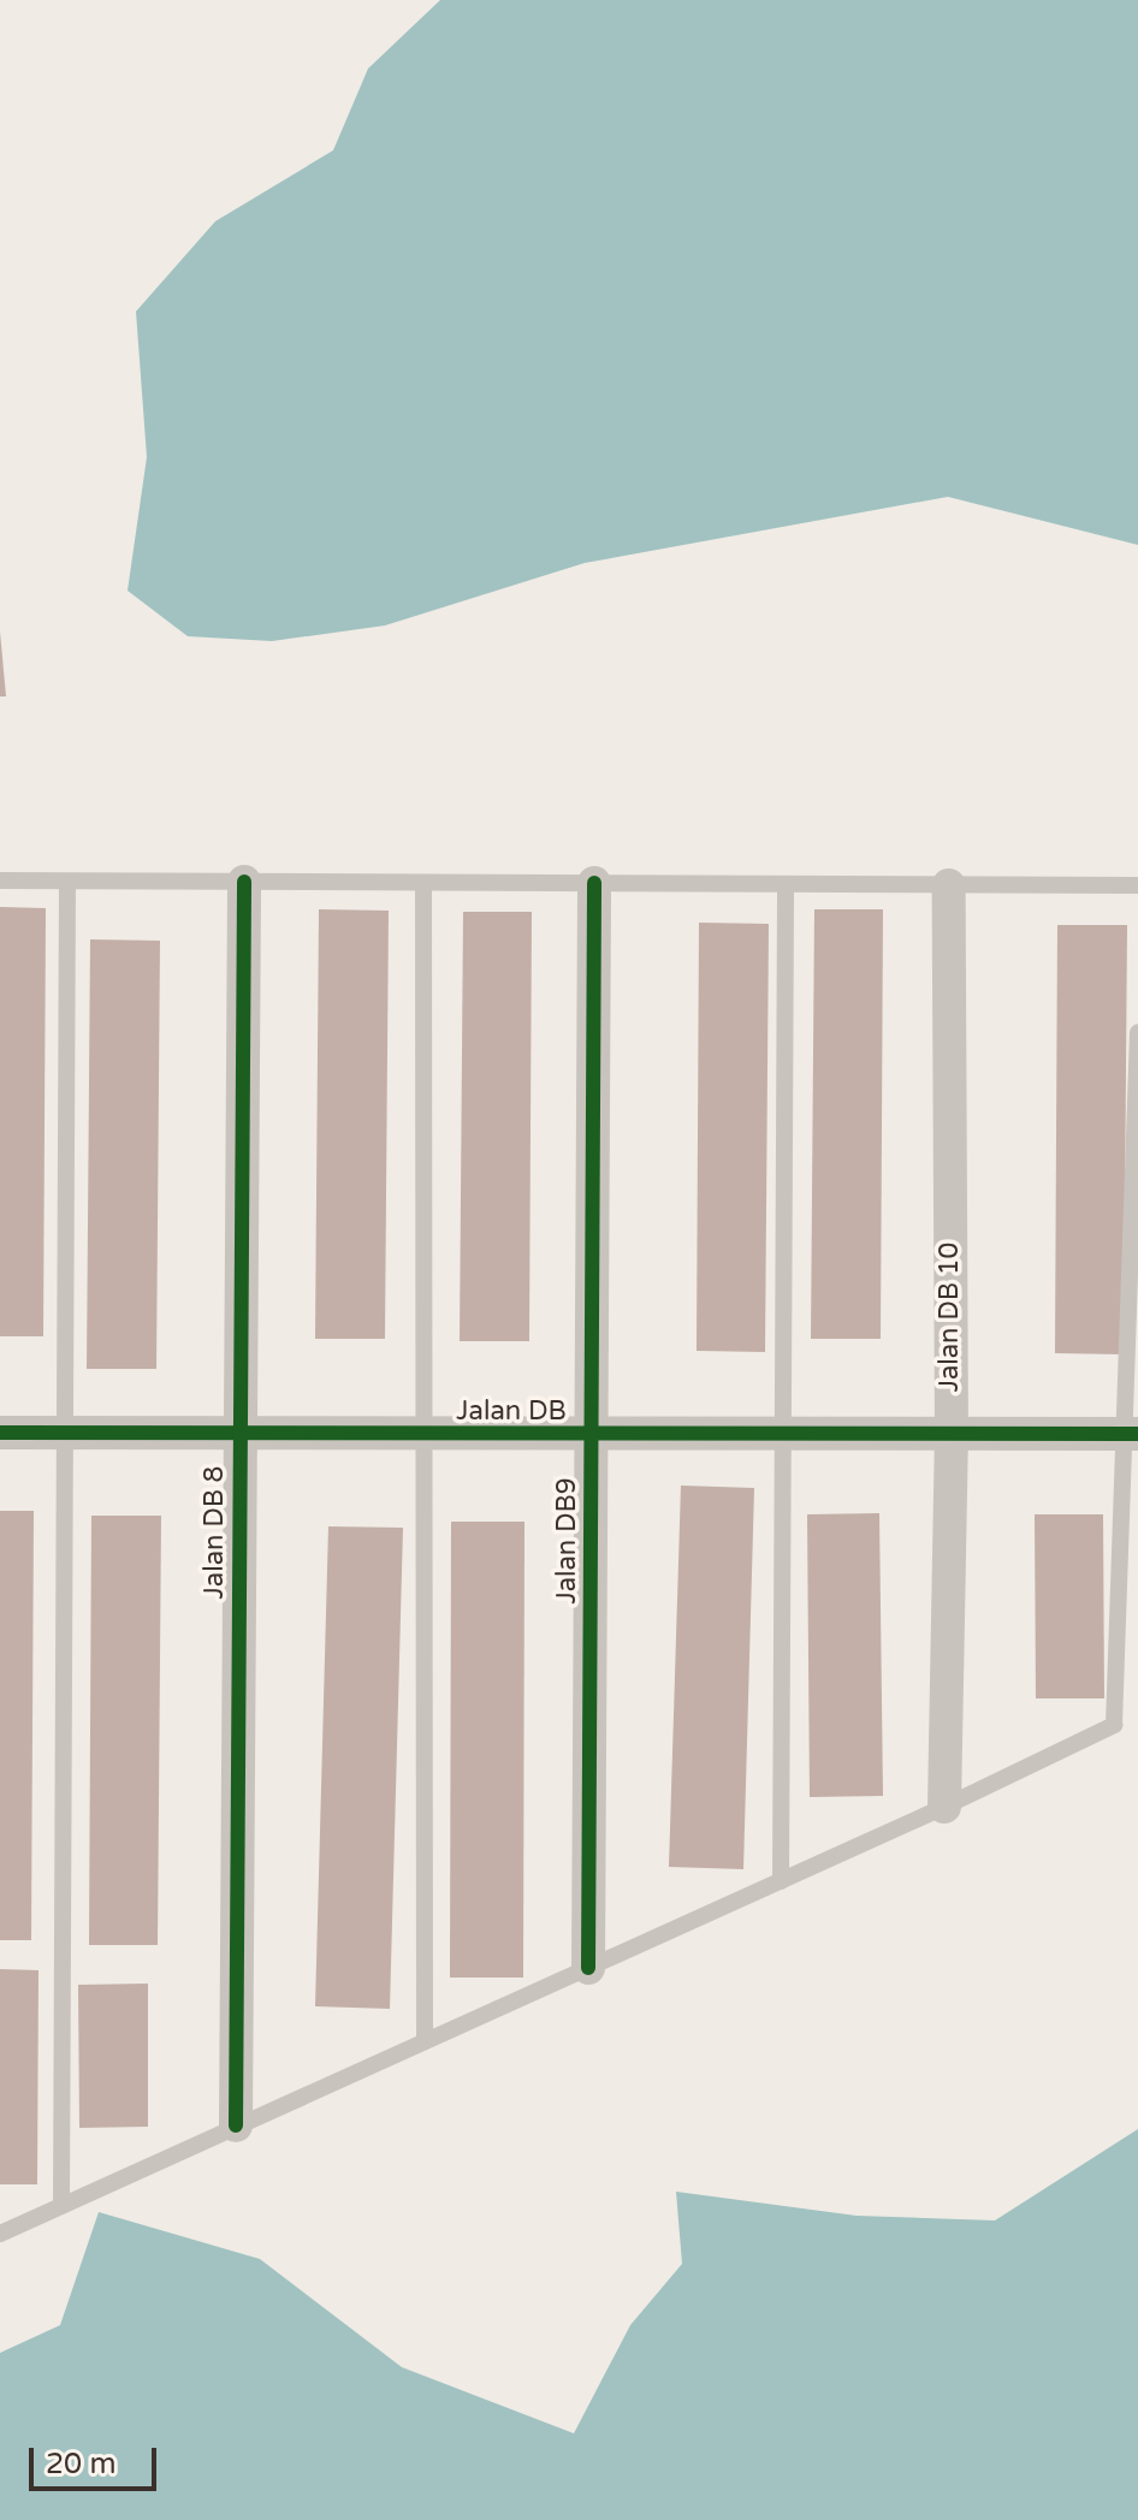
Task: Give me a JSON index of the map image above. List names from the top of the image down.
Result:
{
  "streets": {
    "street": [
      "Jalan DB 10",
      "Jalan DB",
      "Jalan DB 8",
      "Jalan DB9"
    ]
  },
  "crossings": [
    ["Jalan DB 10", "Jalan DB"],
    ["Jalan DB", "Jalan DB 8"],
    ["Jalan DB", "Jalan DB9"]
  ],
  "scale_bar": "20 m"
}
